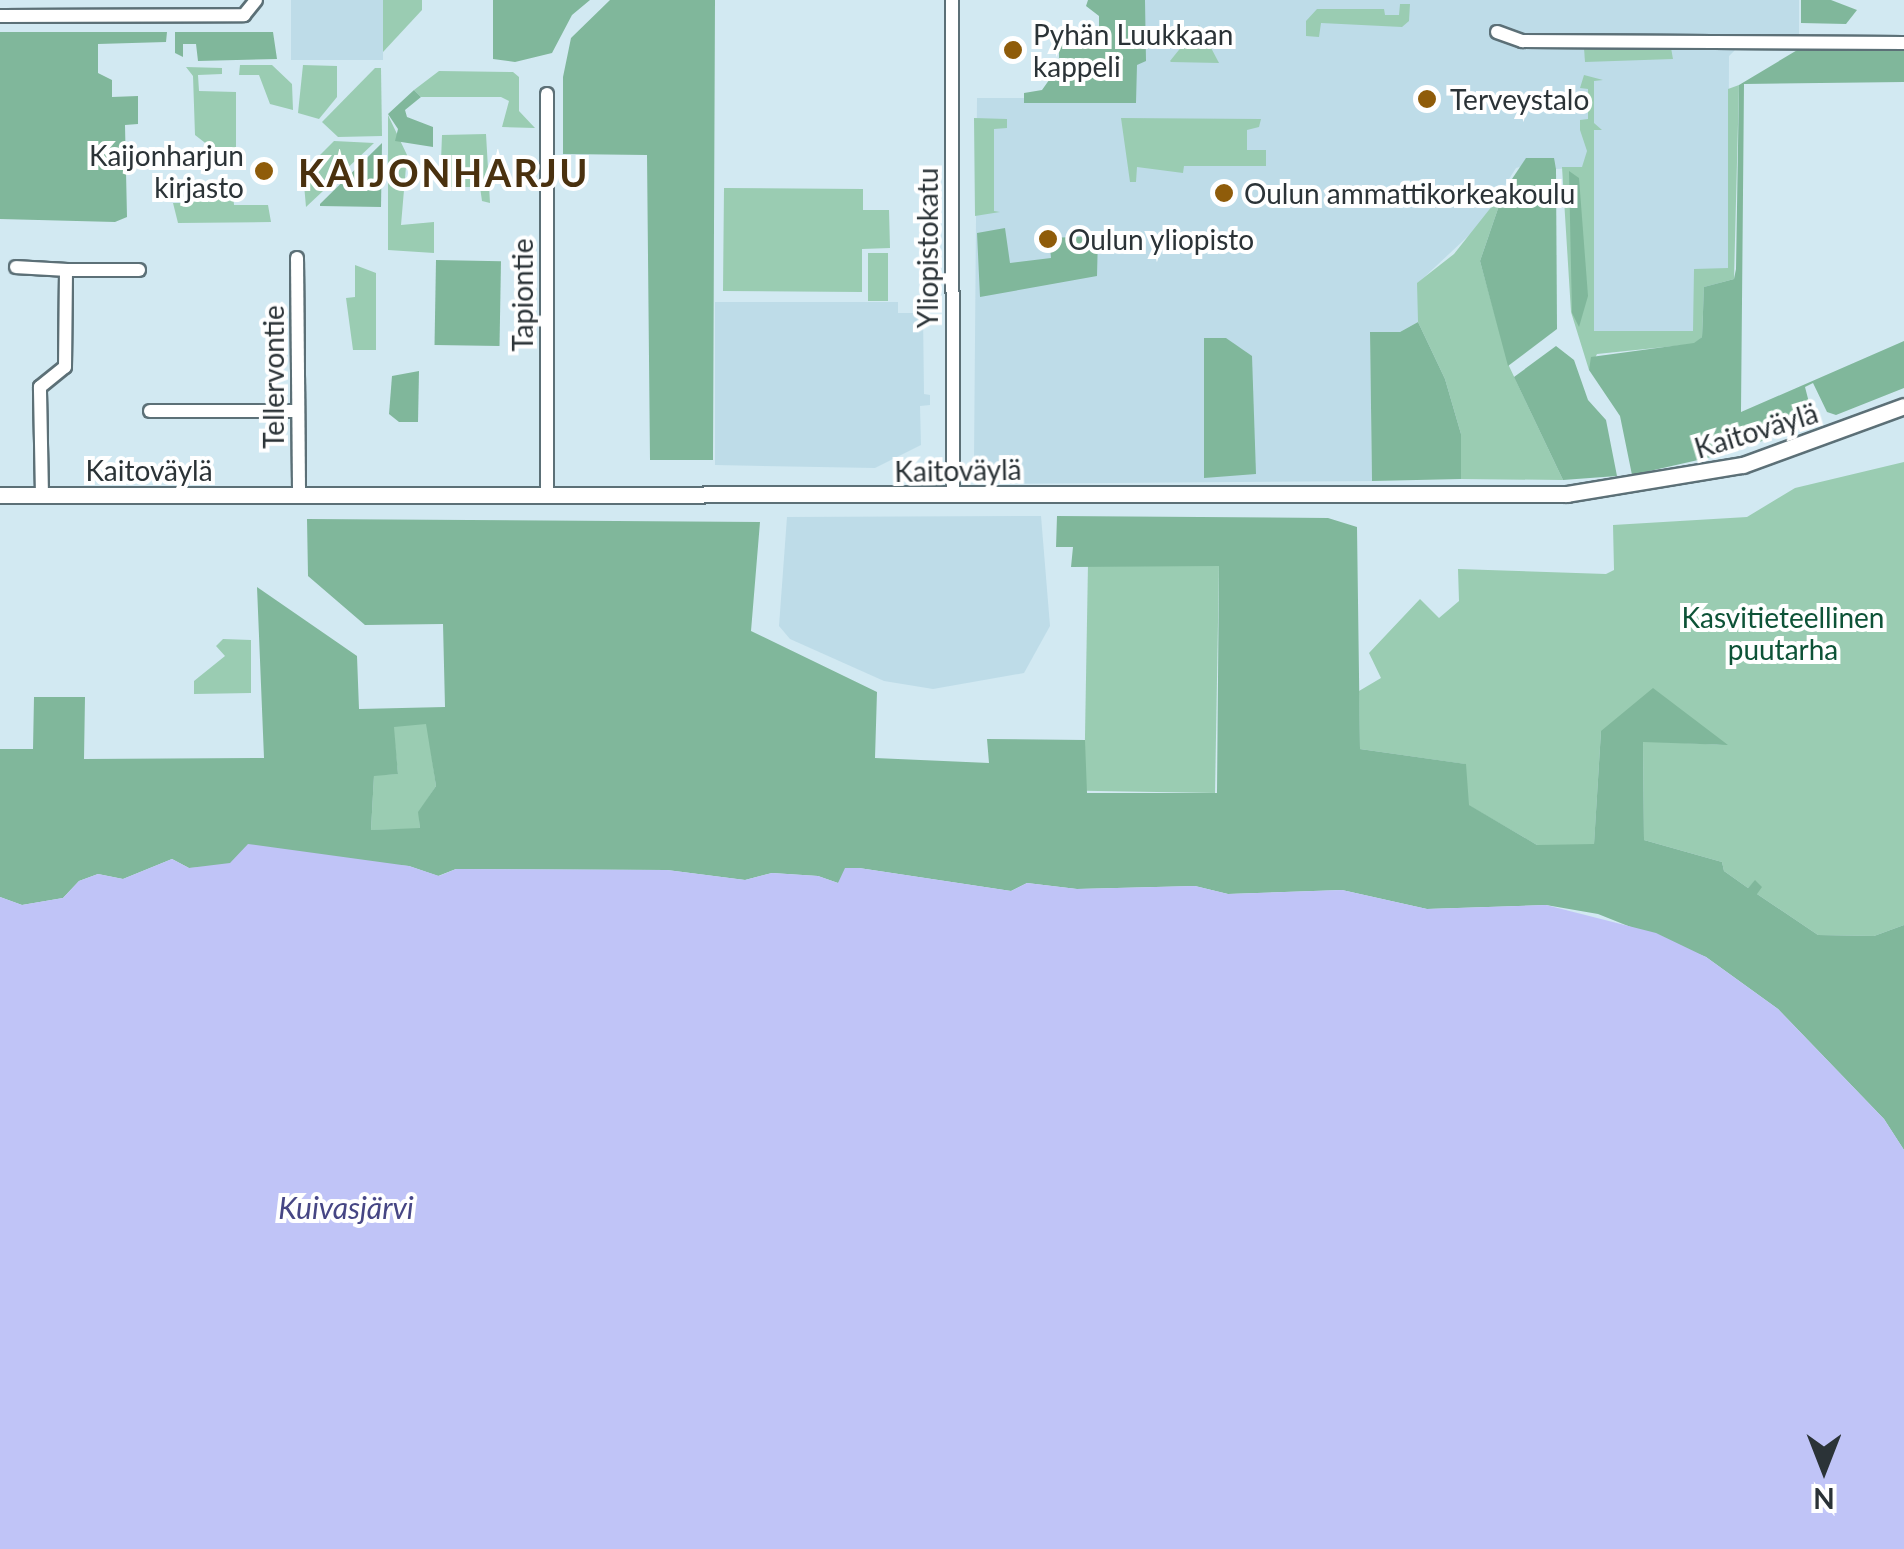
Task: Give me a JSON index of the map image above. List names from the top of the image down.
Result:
{
  "streets": {
    "street": [
      "Yliopistokatu",
      "Tapiontie",
      "Tellervontie",
      "Kaitoväylä"
    ]
  },
  "crossings": [
    ["Yliopistokatu", "Kaitoväylä"],
    ["Tapiontie", "Kaitoväylä"],
    ["Tellervontie", "Kaitoväylä"]
  ],
  "districts": ["KAIJONHARJU"],
  "water": ["Kuivasjärvi"],
  "parks": ["Kasvitieteellinen puutarha"],
  "places": [
    "Pyhän Luukkaan kappeli",
    "Terveystalo",
    "Kaijonharjun kirjasto",
    "Oulun ammattikorkeakoulu",
    "Oulun yliopisto"
  ],
  "north": "bottom"
}
